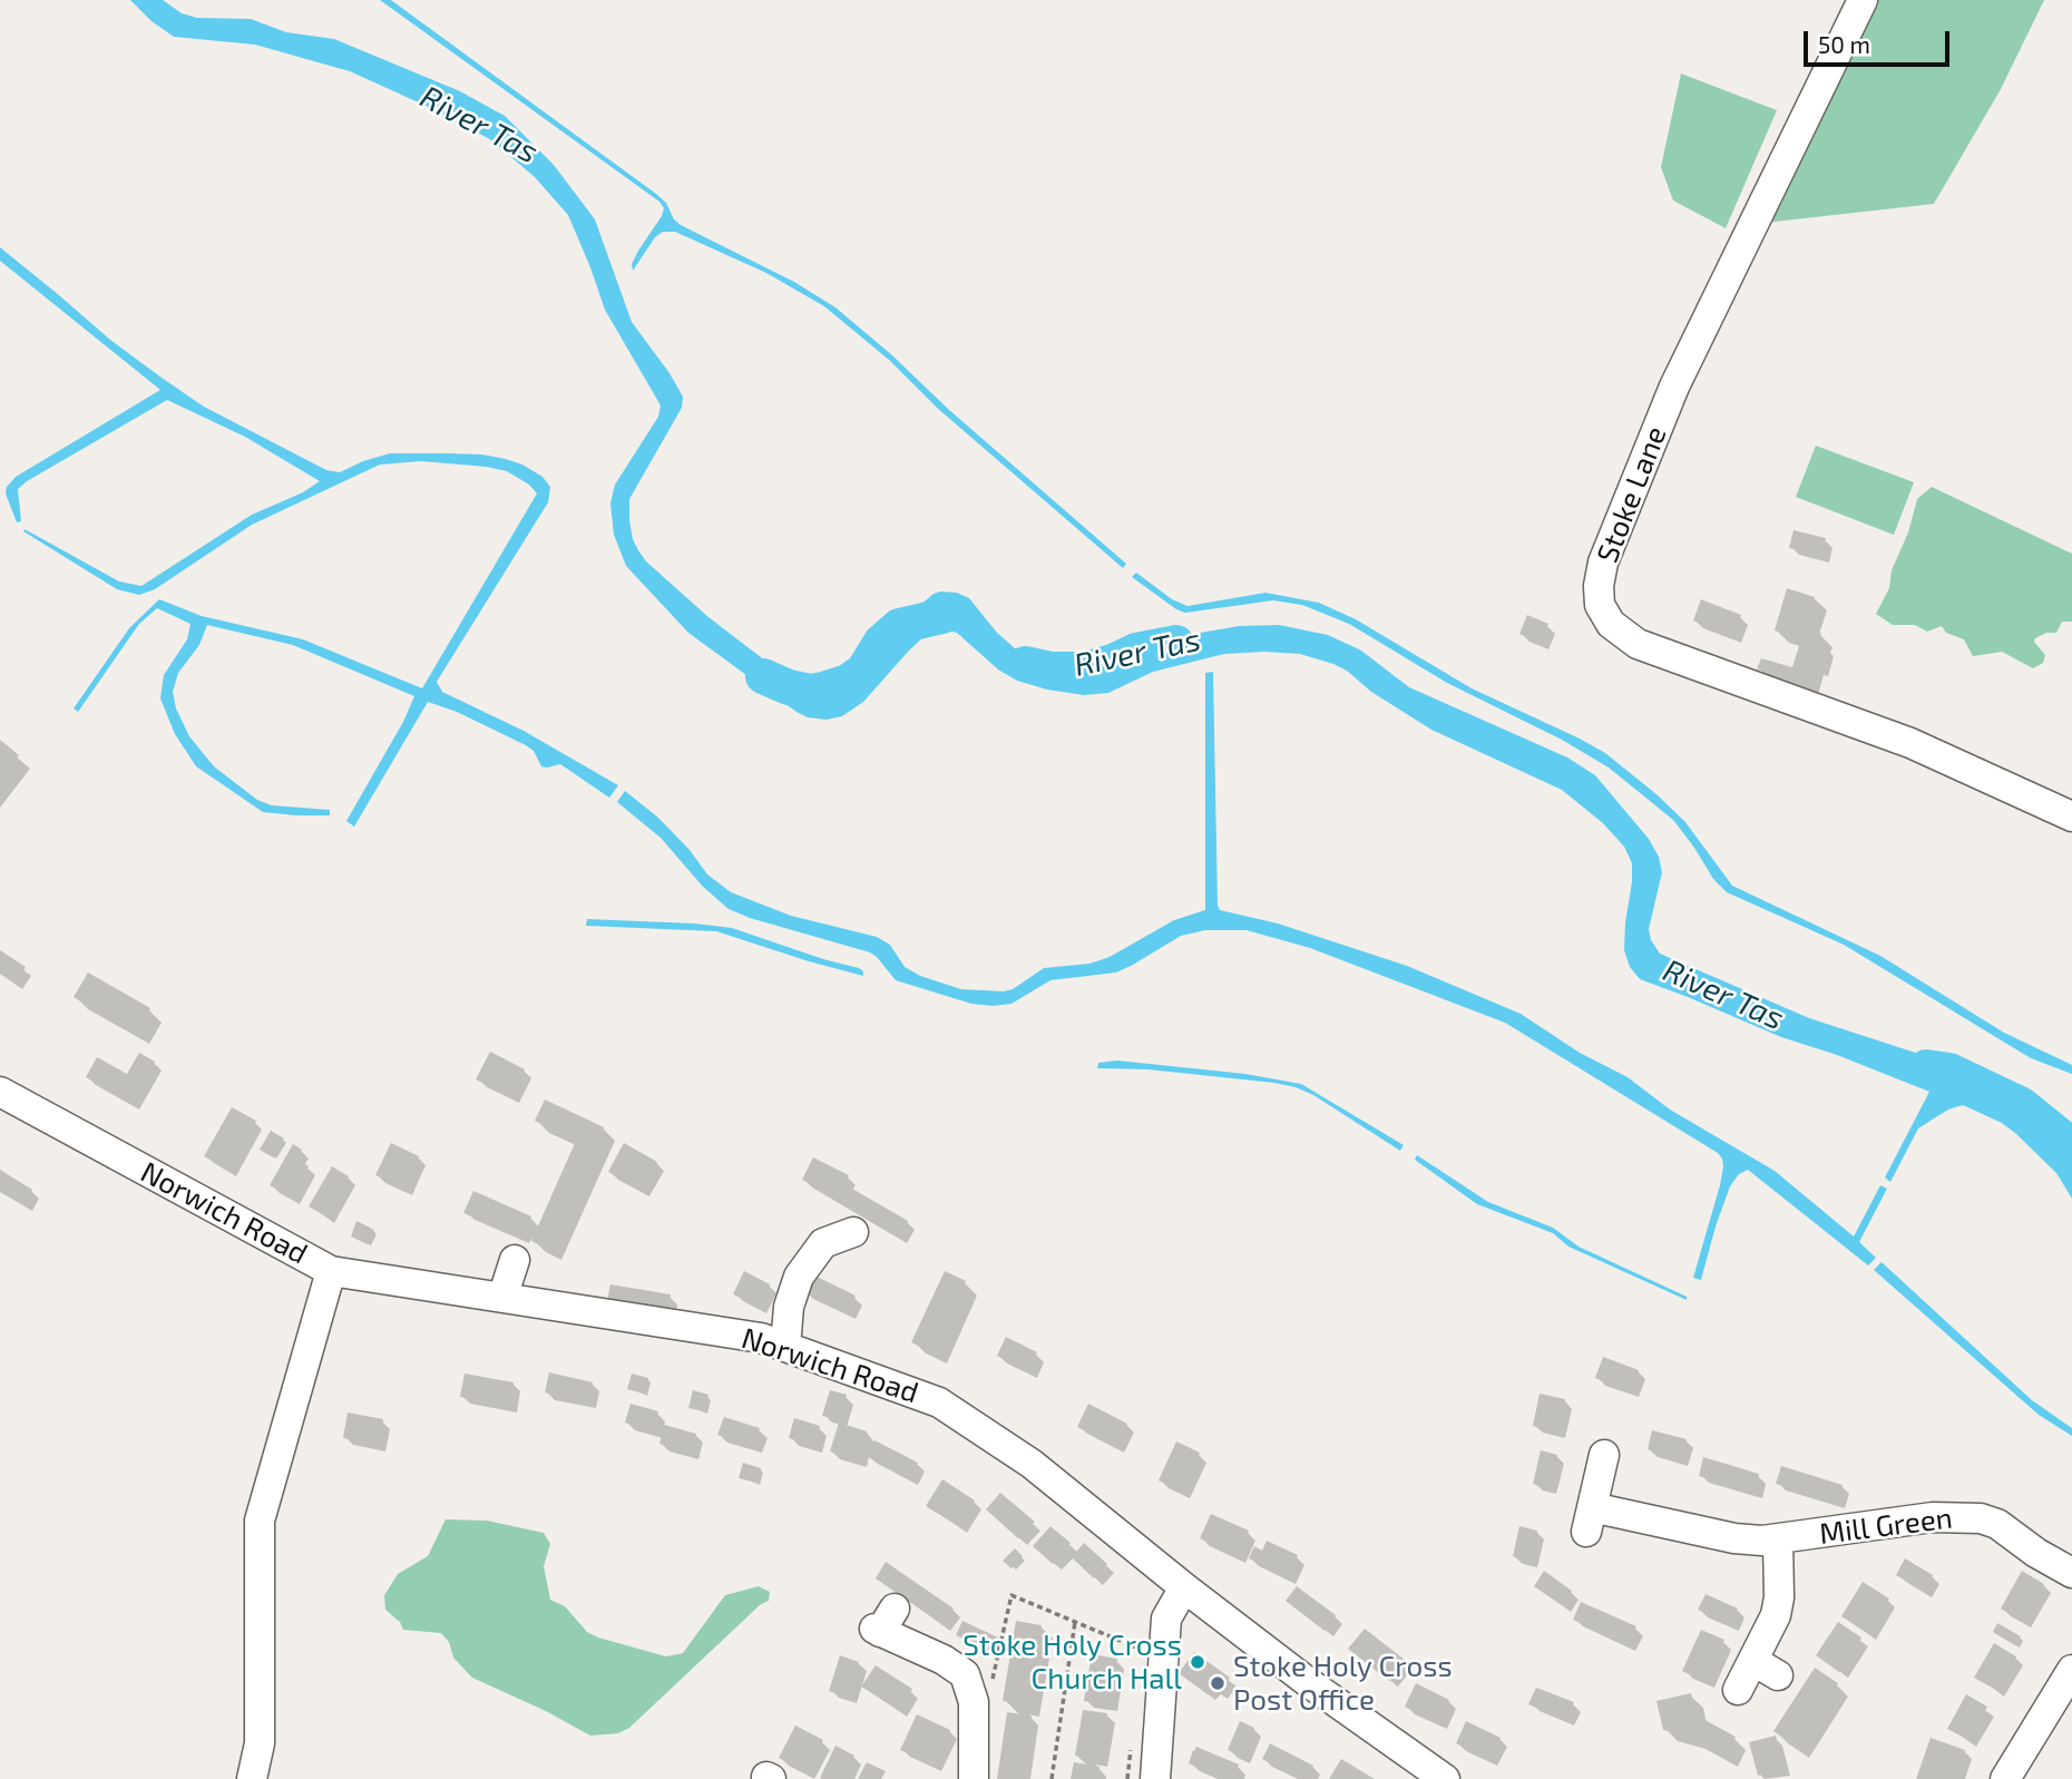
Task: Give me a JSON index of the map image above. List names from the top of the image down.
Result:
{
  "streets": {
    "street": ["Stoke Lane", "Norwich Road", "Mill Green"]
  },
  "water": ["River Tas"],
  "places": ["Stoke Holy Cross Church Hall", "Stoke Holy Cross Post Office"],
  "scale_bar": "50 m"
}
